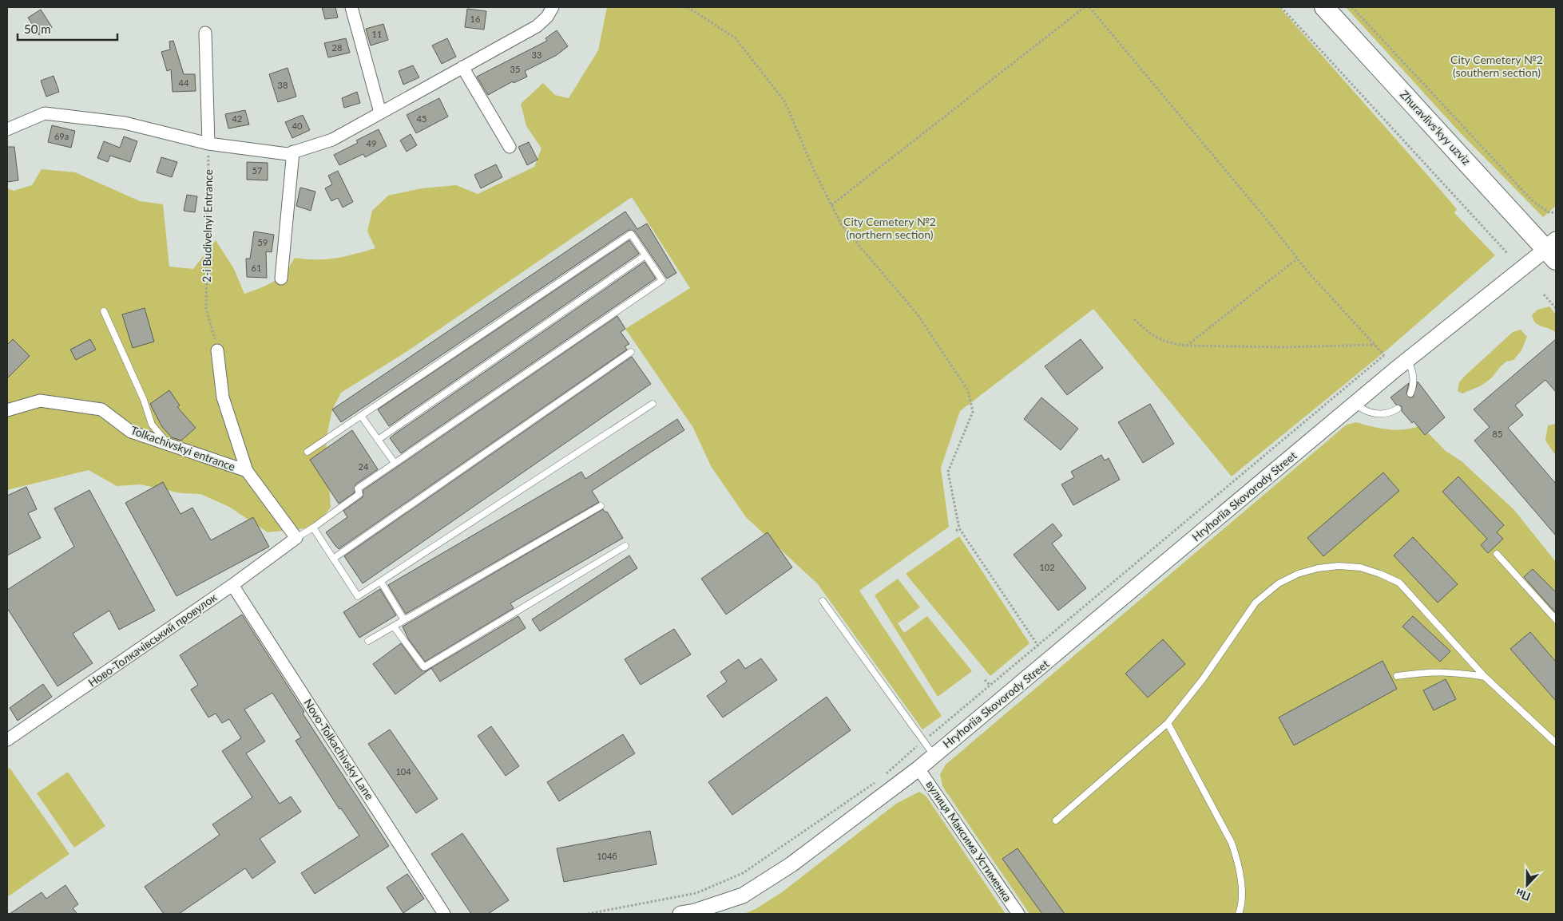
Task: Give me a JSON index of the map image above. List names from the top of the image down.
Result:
{
  "streets": {
    "main road": ["Zhuravlivs'kyy uzviz"],
    "street": [
      "Tolkachivskyi entrance",
      "Hryhoriia Skovorody Street",
      "Ново-Толкачівський провулок",
      "Novo-Tolkachivsky Lane",
      "вулиця Максима Устименка"
    ],
    "path": ["2-i Budivelnyi Entrance"]
  },
  "crossings": [
    ["Zhuravlivs'kyy uzviz", "Hryhoriia Skovorody Street"],
    ["2-i Budivelnyi Entrance", "Tolkachivskyi entrance"],
    ["Tolkachivskyi entrance", "Ново-Толкачівський провулок"],
    ["Hryhoriia Skovorody Street", "вулиця Максима Устименка"],
    ["Ново-Толкачівський провулок", "Novo-Tolkachivsky Lane"]
  ],
  "parks": ["City Cemetery №2 (southern section)", "City Cemetery №2 (northern section)"],
  "house_numbers": [
    "16",
    "11",
    "28",
    "33",
    "35",
    "44",
    "38",
    "42",
    "45",
    "40",
    "69а",
    "49",
    "57",
    "59",
    "61",
    "85",
    "24",
    "102",
    "104",
    "104б"
  ],
  "scale_bar": "50 m",
  "north": "bottom"
}
